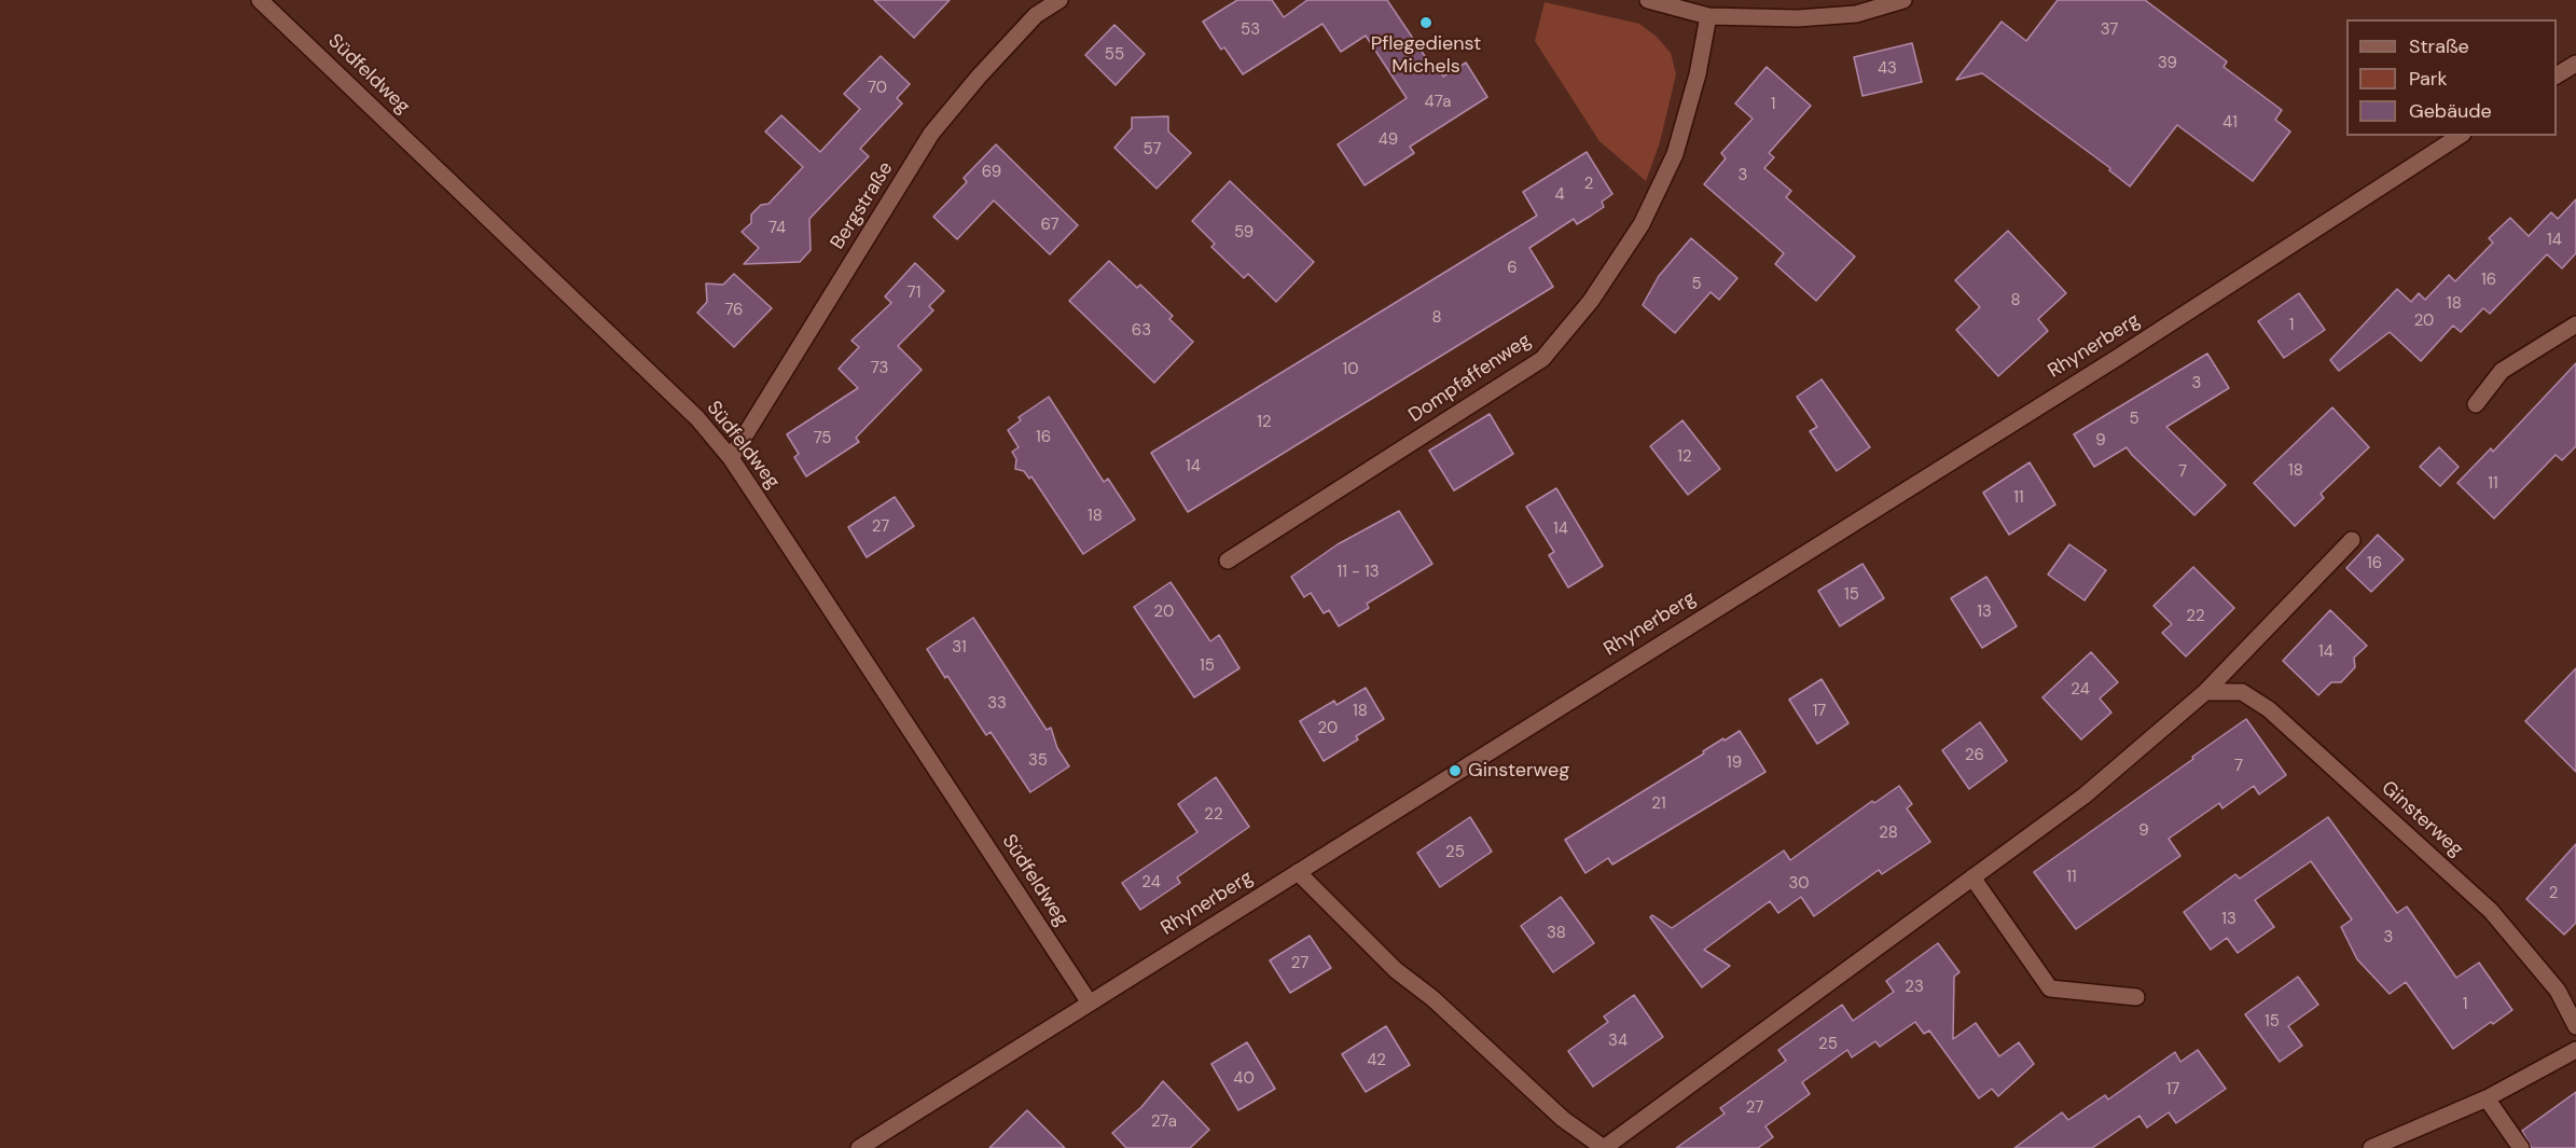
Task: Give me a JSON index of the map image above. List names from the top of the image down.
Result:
{
  "streets": {
    "street": [
      "Südfeldweg",
      "Bergstraße",
      "Rhynerberg",
      "Dompfaffenweg",
      "Ginsterweg"
    ]
  },
  "crossings": [
    ["Südfeldweg", "Bergstraße"],
    ["Südfeldweg", "Rhynerberg"]
  ],
  "places": ["Pflegedienst Michels", "Ginsterweg"],
  "house_numbers": [
    "53",
    "37",
    "55",
    "39",
    "43",
    "70",
    "47a",
    "1",
    "41",
    "49",
    "57",
    "69",
    "3",
    "2",
    "4",
    "67",
    "74",
    "59",
    "14",
    "6",
    "16",
    "5",
    "71",
    "8",
    "18",
    "76",
    "8",
    "20",
    "1",
    "63",
    "73",
    "10",
    "3",
    "5",
    "12",
    "16",
    "75",
    "9",
    "12",
    "14",
    "18",
    "7",
    "11",
    "11",
    "18",
    "27",
    "14",
    "16",
    "11 - 13",
    "15",
    "20",
    "13",
    "22",
    "31",
    "14",
    "15",
    "24",
    "33",
    "18",
    "17",
    "20",
    "26",
    "35",
    "19",
    "7",
    "21",
    "22",
    "9",
    "28",
    "25",
    "11",
    "24",
    "30",
    "2",
    "13",
    "38",
    "3",
    "27",
    "23",
    "1",
    "15",
    "34",
    "25",
    "42",
    "40",
    "17",
    "27",
    "27a"
  ],
  "legend": ["Straße", "Park", "Gebäude"]
}
